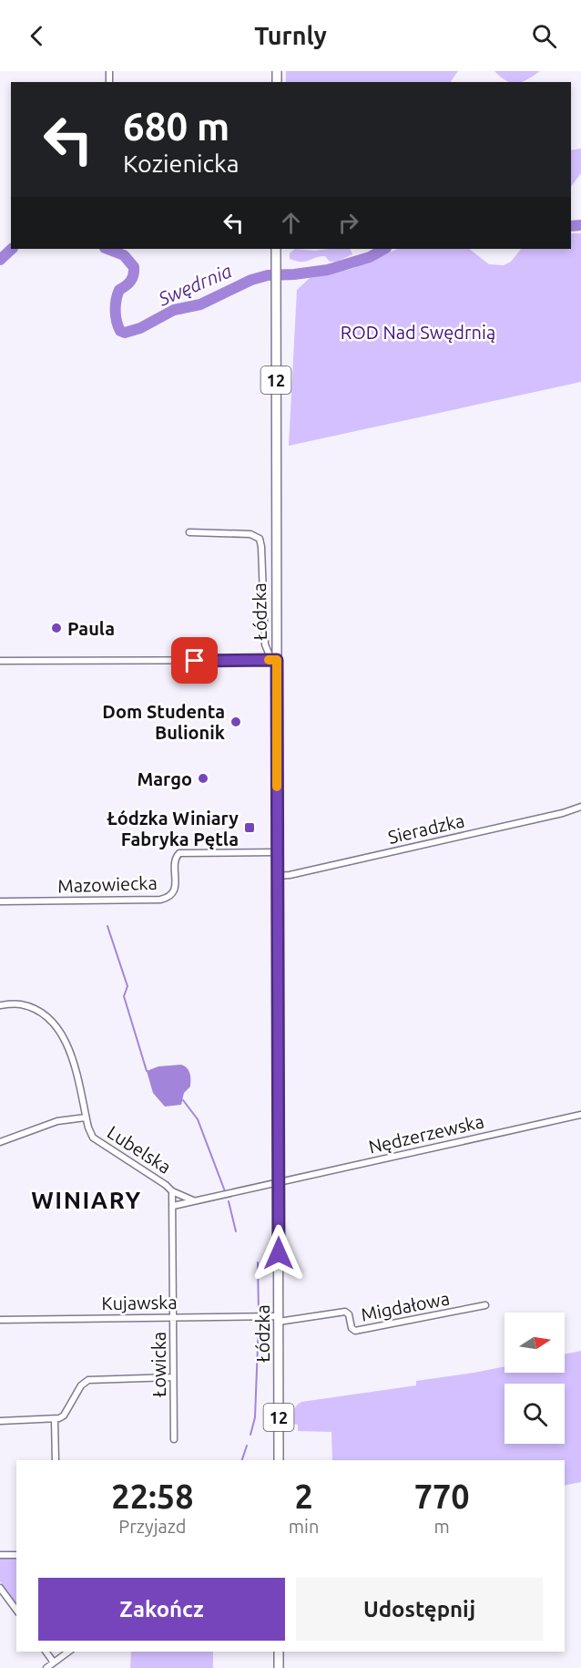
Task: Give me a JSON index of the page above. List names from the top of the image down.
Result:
{
  "streets": {
    "main road": ["12", "Łódzka"],
    "street": [
      "Sieradzka",
      "Mazowiecka",
      "Nędzerzewska",
      "Lubelska",
      "Kujawska",
      "Migdałowa",
      "Łowicka"
    ]
  },
  "crossings": [
    ["Łódzka", "Sieradzka"],
    ["Łódzka", "Mazowiecka"],
    ["Łódzka", "Nędzerzewska"],
    ["Łódzka", "Kujawska"],
    ["Łódzka", "Migdałowa"],
    ["Lubelska", "Łowicka"],
    ["Kujawska", "Migdałowa"],
    ["Kujawska", "Łowicka"]
  ],
  "districts": ["WINIARY"],
  "water": ["Swędrnia"],
  "parks": ["ROD Nad Swędrnią"],
  "places": {
    "other": ["Paula", "Dom Studenta Bulionik", "Margo"],
    "transit": ["Łódzka Winiary Fabryka Pętla"]
  },
  "north": "right",
  "page": {
    "header": "Turnly",
    "turn": ["680 m", "Kozienicka"],
    "eta": [
      "22:58",
      "Przyjazd",
      "2",
      "min",
      "770",
      "m"
    ],
    "buttons": ["Zakończ", "Udostępnij"]
  }
}
